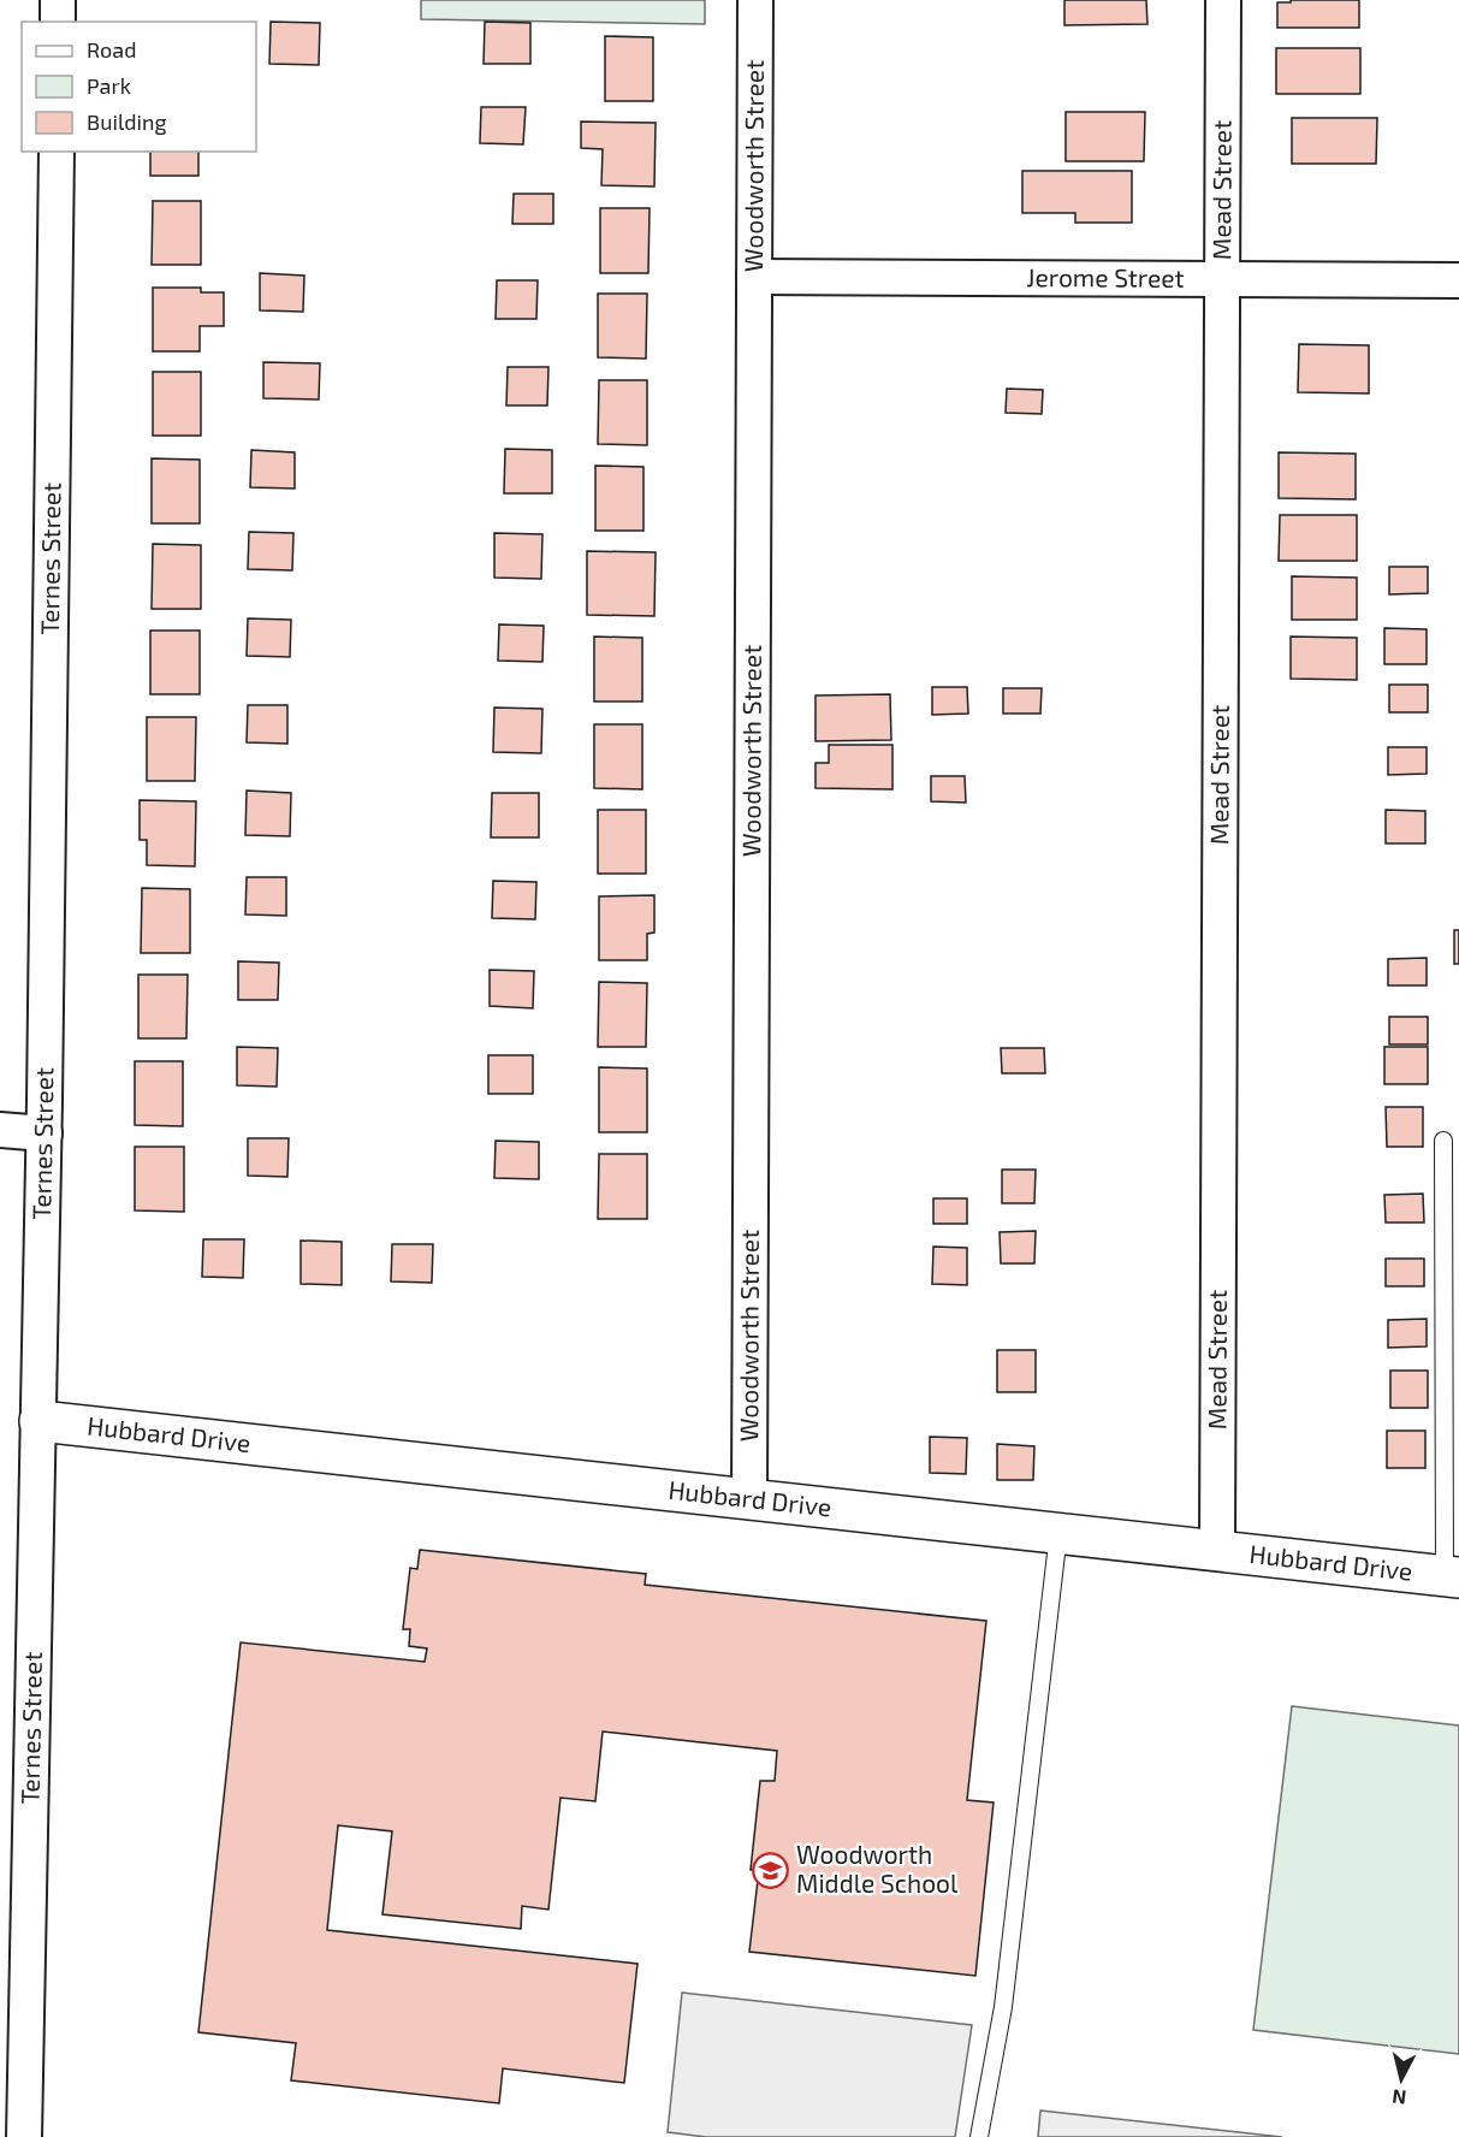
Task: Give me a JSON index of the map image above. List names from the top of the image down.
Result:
{
  "streets": {
    "street": [
      "Woodworth Street",
      "Mead Street",
      "Jerome Street",
      "Ternes Street",
      "Hubbard Drive"
    ]
  },
  "crossings": [
    ["Woodworth Street", "Jerome Street"],
    ["Woodworth Street", "Hubbard Drive"],
    ["Mead Street", "Jerome Street"],
    ["Mead Street", "Hubbard Drive"],
    ["Ternes Street", "Hubbard Drive"]
  ],
  "places": {
    "school or university": ["Woodworth Middle School"]
  },
  "legend": ["Road", "Park", "Building"],
  "north": "bottom"
}
